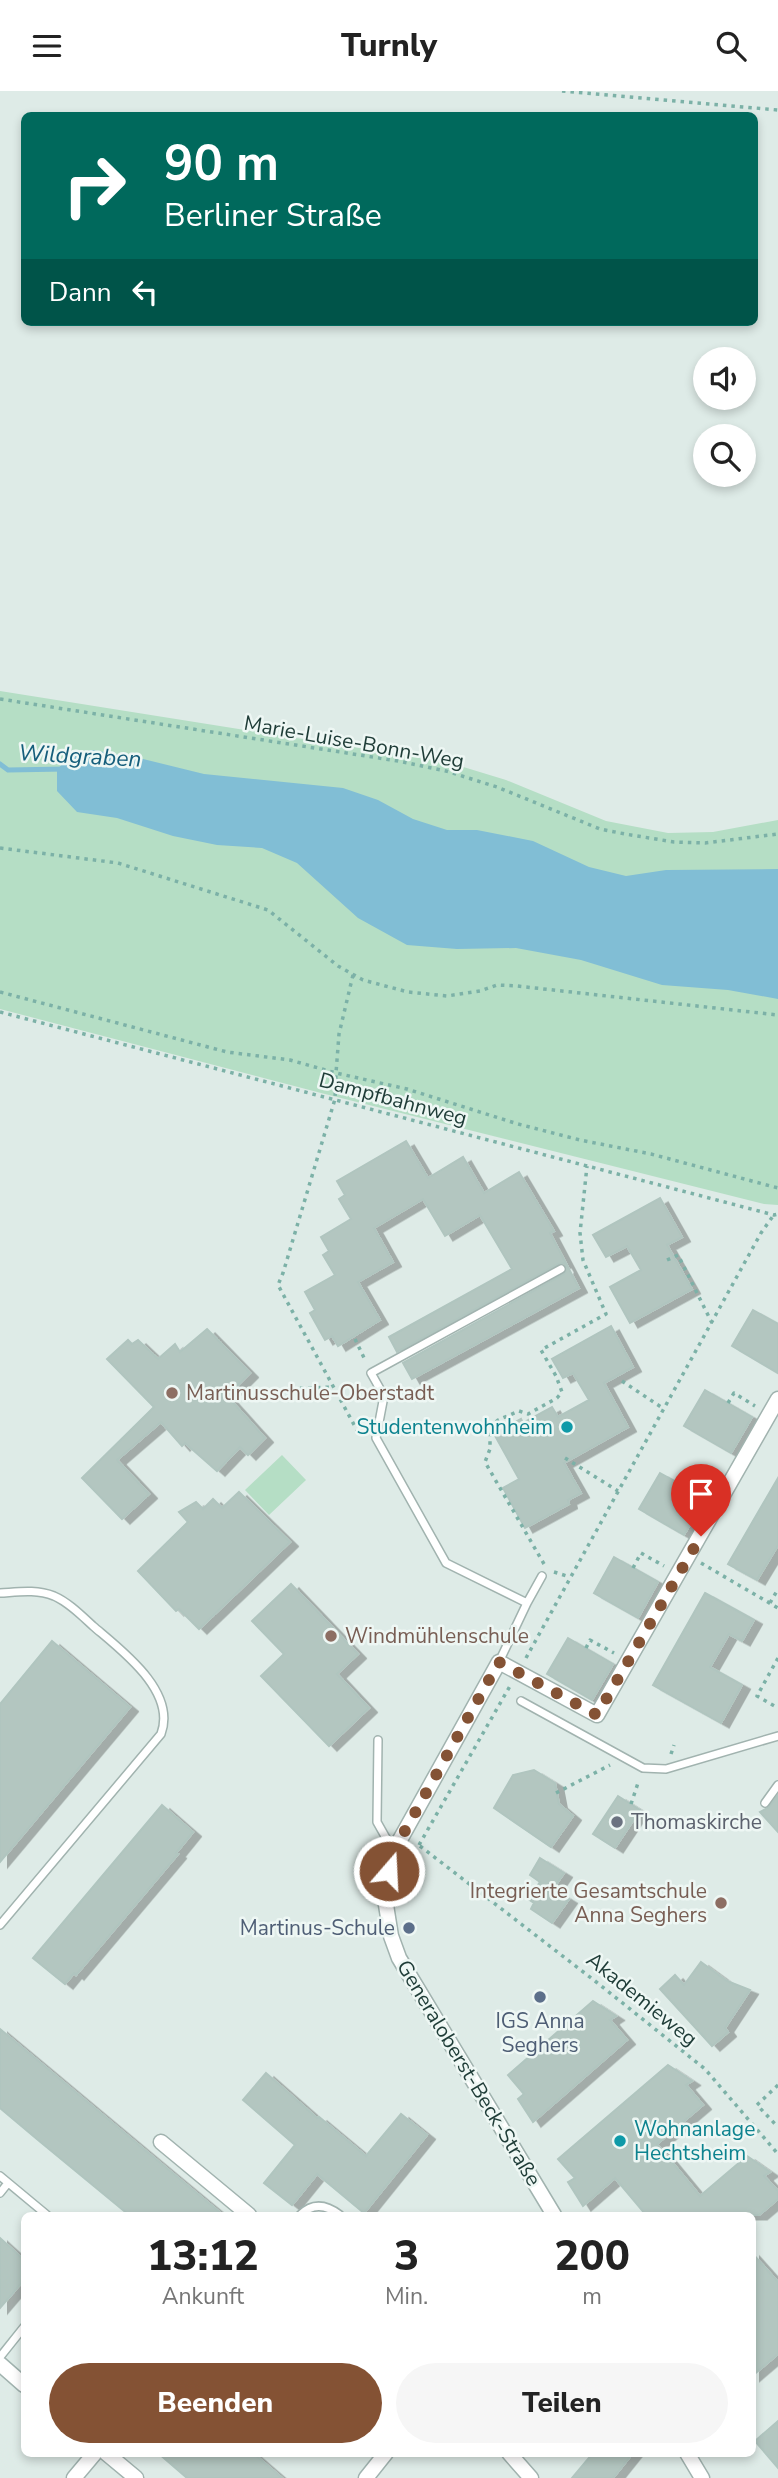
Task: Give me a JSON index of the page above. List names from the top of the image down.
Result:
{
  "streets": {
    "street": ["Generaloberst-Beck-Straße"],
    "path": ["Marie-Luise-Bonn-Weg", "Dampfbahnweg", "Akademieweg"]
  },
  "crossings": [
    ["Akademieweg", "Generaloberst-Beck-Straße"]
  ],
  "water": ["Wildgraben"],
  "places": [
    "Martinusschule-Oberstadt",
    "Studentenwohnheim",
    "Windmühlenschule",
    "Thomaskirche",
    "Integrierte Gesamtschule Anna Seghers",
    "Martinus-Schule",
    "IGS Anna Seghers",
    "Wohnanlage Hechtsheim"
  ],
  "page": {
    "header": "Turnly",
    "turn": ["90 m", "Berliner Straße"],
    "then": "Dann",
    "eta": [
      "13:12",
      "Ankunft",
      "3",
      "Min.",
      "200",
      "m"
    ],
    "buttons": ["Beenden", "Teilen"]
  }
}
